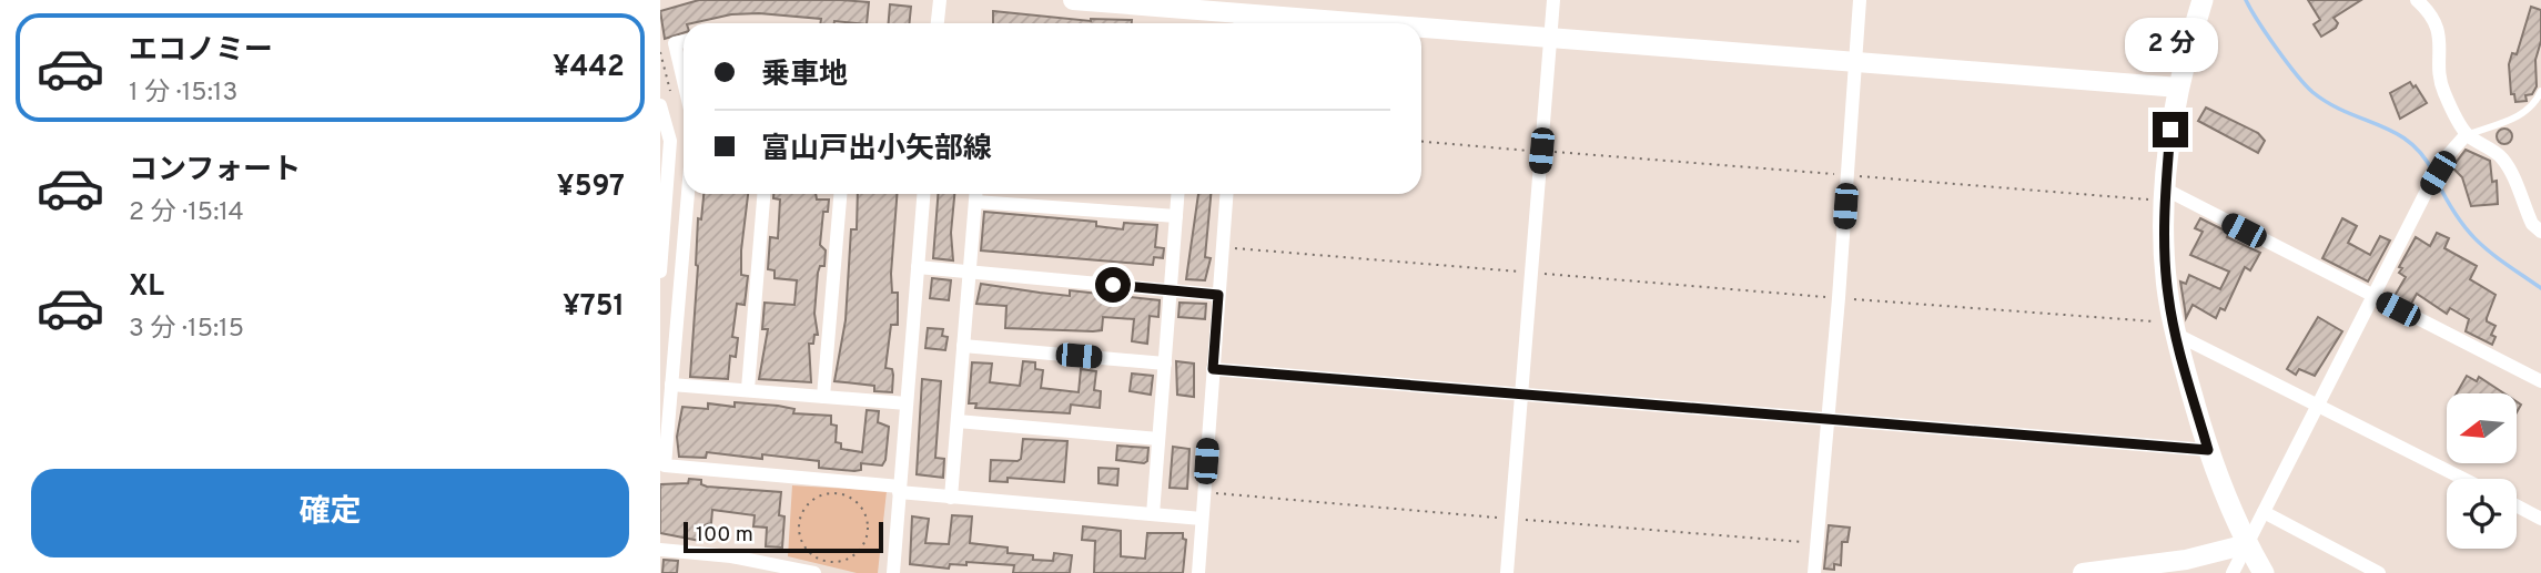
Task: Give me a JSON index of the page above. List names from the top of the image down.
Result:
{
  "scale_bar": "100 m",
  "north": "left",
  "page": {
    "list": [
      {
        "name": "エコノミー",
        "note": "1 分 · 15:13",
        "value": "¥442"
      },
      {
        "name": "コンフォート",
        "note": "2 分 · 15:14",
        "value": "¥597"
      },
      {
        "name": "XL",
        "note": "3 分 · 15:15",
        "value": "¥751"
      }
    ],
    "bubble": "2 分",
    "banner": ["乗車地", "富山戸出小矢部線"],
    "buttons": "確定",
    "scale": "100 m"
  }
}
